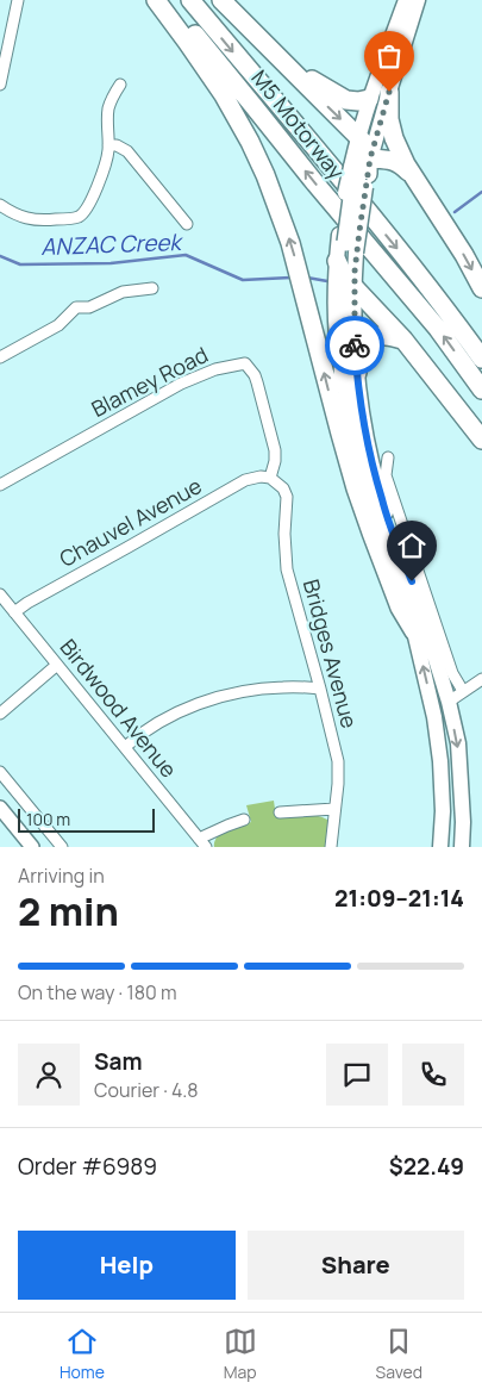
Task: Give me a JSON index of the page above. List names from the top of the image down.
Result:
{
  "streets": {
    "highway": ["M5 Motorway"],
    "street": [
      "Blamey Road",
      "Chauvel Avenue",
      "Bridges Avenue",
      "Birdwood Avenue"
    ]
  },
  "crossings": [
    ["Blamey Road", "Chauvel Avenue"],
    ["Blamey Road", "Bridges Avenue"],
    ["Chauvel Avenue", "Bridges Avenue"],
    ["Chauvel Avenue", "Birdwood Avenue"]
  ],
  "water": ["ANZAC Creek"],
  "scale_bar": "100 m",
  "page": {
    "scale": "100 m",
    "heading": ["2 min", "Arriving in", "21:09–21:14"],
    "panel": [
      "Sam",
      "Courier · 4.8",
      "Order #6989",
      "$22.49"
    ],
    "bar": "On the way · 180 m",
    "buttons": ["Help", "Share"],
    "tabs": ["Home", "Map", "Saved"]
  }
}
